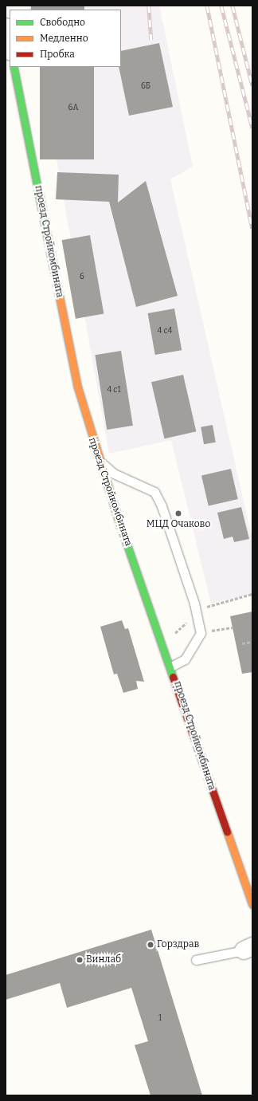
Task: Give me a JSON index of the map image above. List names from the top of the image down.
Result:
{
  "streets": {
    "street": ["проезд Стройкомбината"]
  },
  "places": ["МЦД Очаково", "Горздрав", "Винлаб"],
  "house_numbers": [
    "6Б",
    "6А",
    "6",
    "4 с4",
    "4 с1",
    "1"
  ],
  "legend": ["Свободно", "Медленно", "Пробка"]
}
